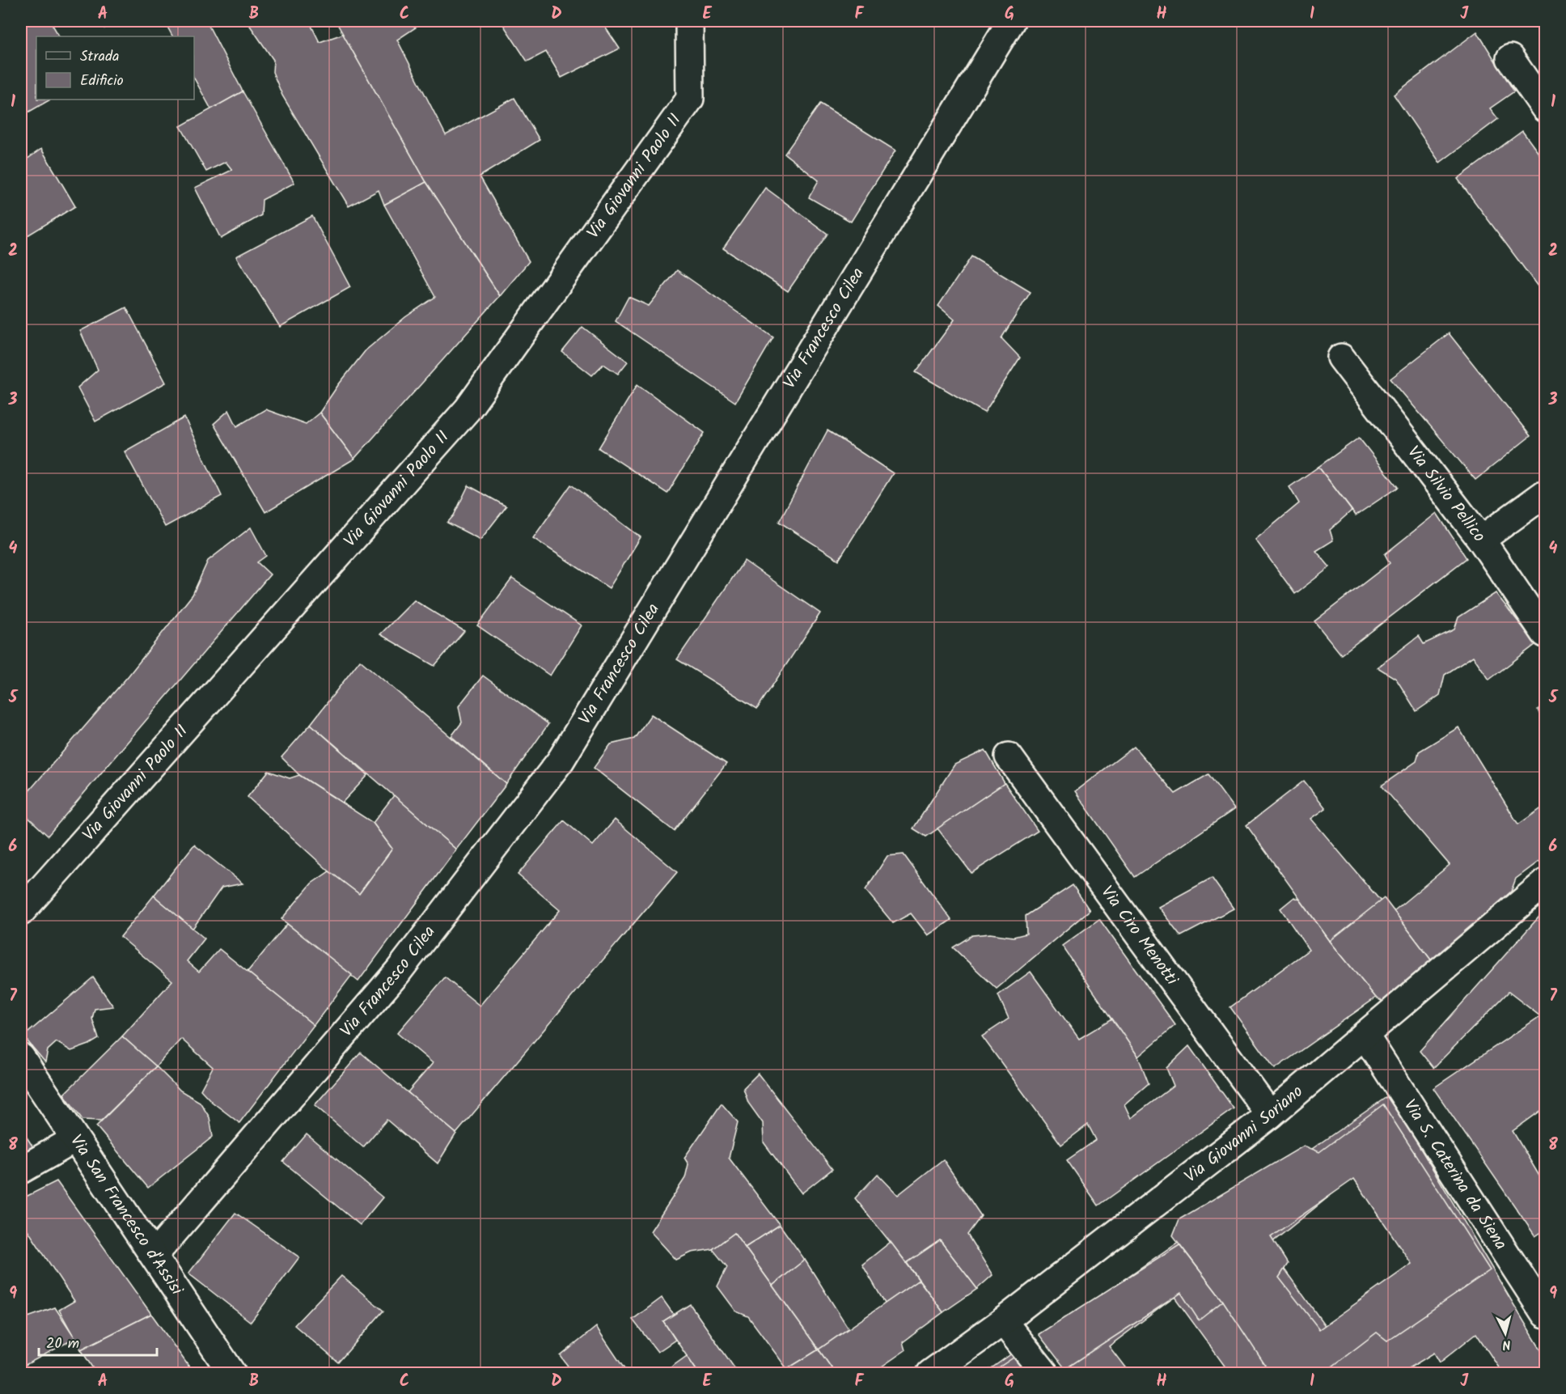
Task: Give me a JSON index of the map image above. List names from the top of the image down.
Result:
{
  "streets": {
    "street": [
      "Via Giovanni Paolo II",
      "Via Francesco Cilea",
      "Via Silvio Pellico",
      "Via Ciro Menotti",
      "Via Giovanni Soriano",
      "Via S. Caterina da Siena",
      "Via San Francesco d'Assisi"
    ]
  },
  "crossings": [
    ["Via Francesco Cilea", "Via San Francesco d'Assisi"],
    ["Via Ciro Menotti", "Via Giovanni Soriano"],
    ["Via Giovanni Soriano", "Via S. Caterina da Siena"]
  ],
  "legend": ["Strada", "Edificio"],
  "scale_bar": "20 m",
  "north": "bottom",
  "grid": {
    "columns": [
      "A",
      "B",
      "C",
      "D",
      "E",
      "F",
      "G",
      "H",
      "I",
      "J"
    ],
    "rows": [
      "1",
      "2",
      "3",
      "4",
      "5",
      "6",
      "7",
      "8",
      "9"
    ]
  }
}
